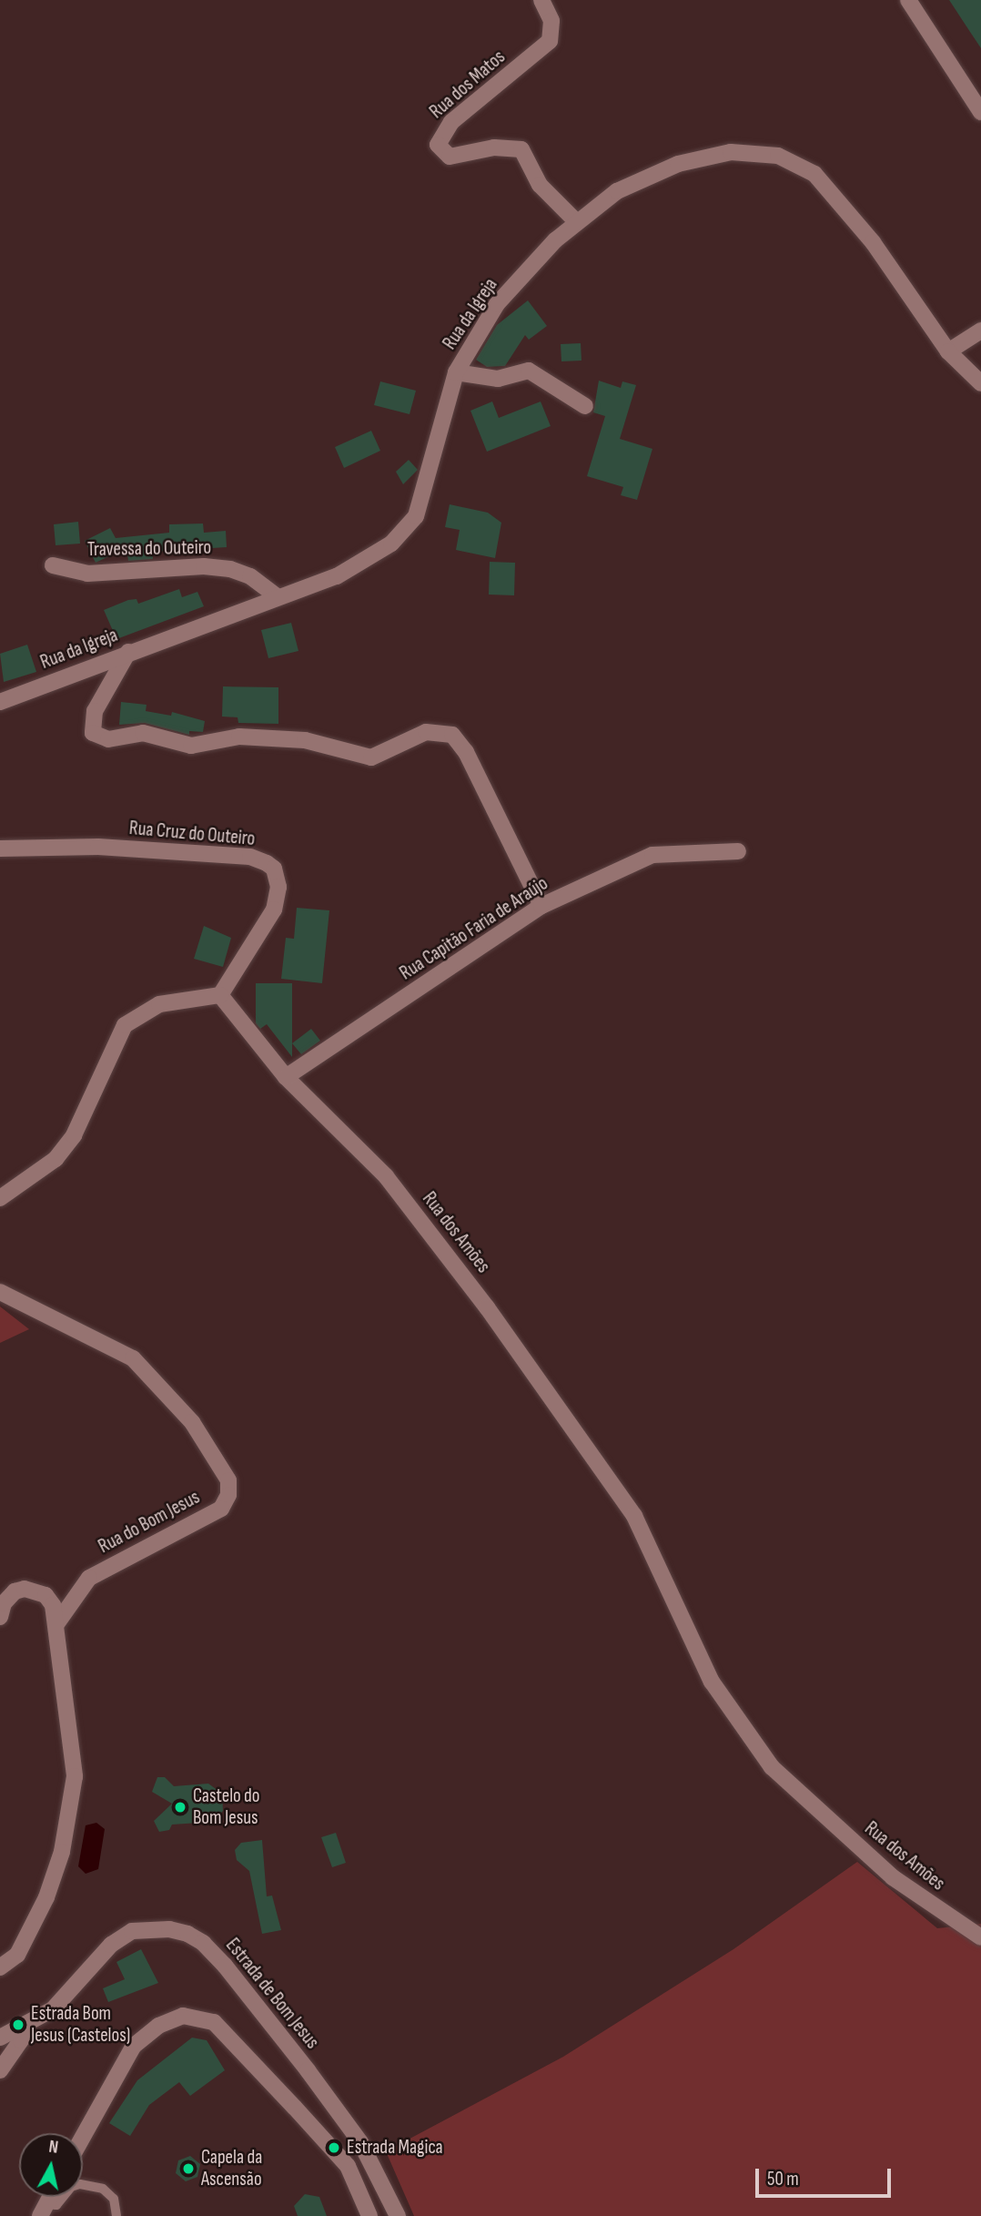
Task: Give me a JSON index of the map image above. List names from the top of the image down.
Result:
{
  "streets": {
    "street": [
      "Rua dos Matos",
      "Rua da Igreja",
      "Travessa do Outeiro",
      "Rua Cruz do Outeiro",
      "Rua Capitão Faria de Araújo",
      "Rua dos Amões",
      "Rua do Bom Jesus",
      "Estrada de Bom Jesus"
    ]
  },
  "crossings": [
    ["Rua dos Matos", "Rua da Igreja"],
    ["Rua da Igreja", "Travessa do Outeiro"],
    ["Rua Cruz do Outeiro", "Rua dos Amões"],
    ["Rua Capitão Faria de Araújo", "Rua dos Amões"]
  ],
  "places": [
    "Castelo do Bom Jesus",
    "Estrada Bom Jesus (Castelos)",
    "Estrada Magica",
    "Capela da Ascensão"
  ],
  "scale_bar": "50 m",
  "north": "top"
}
